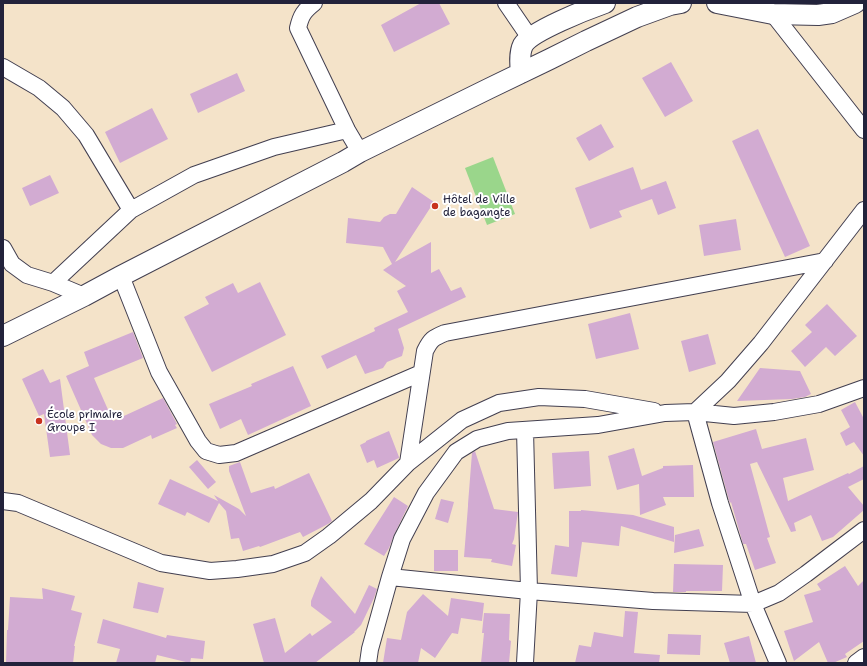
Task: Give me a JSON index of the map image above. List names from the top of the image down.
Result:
{
  "places": ["Hôtel de Ville de bagangte", "École primaire Groupe I"]
}
